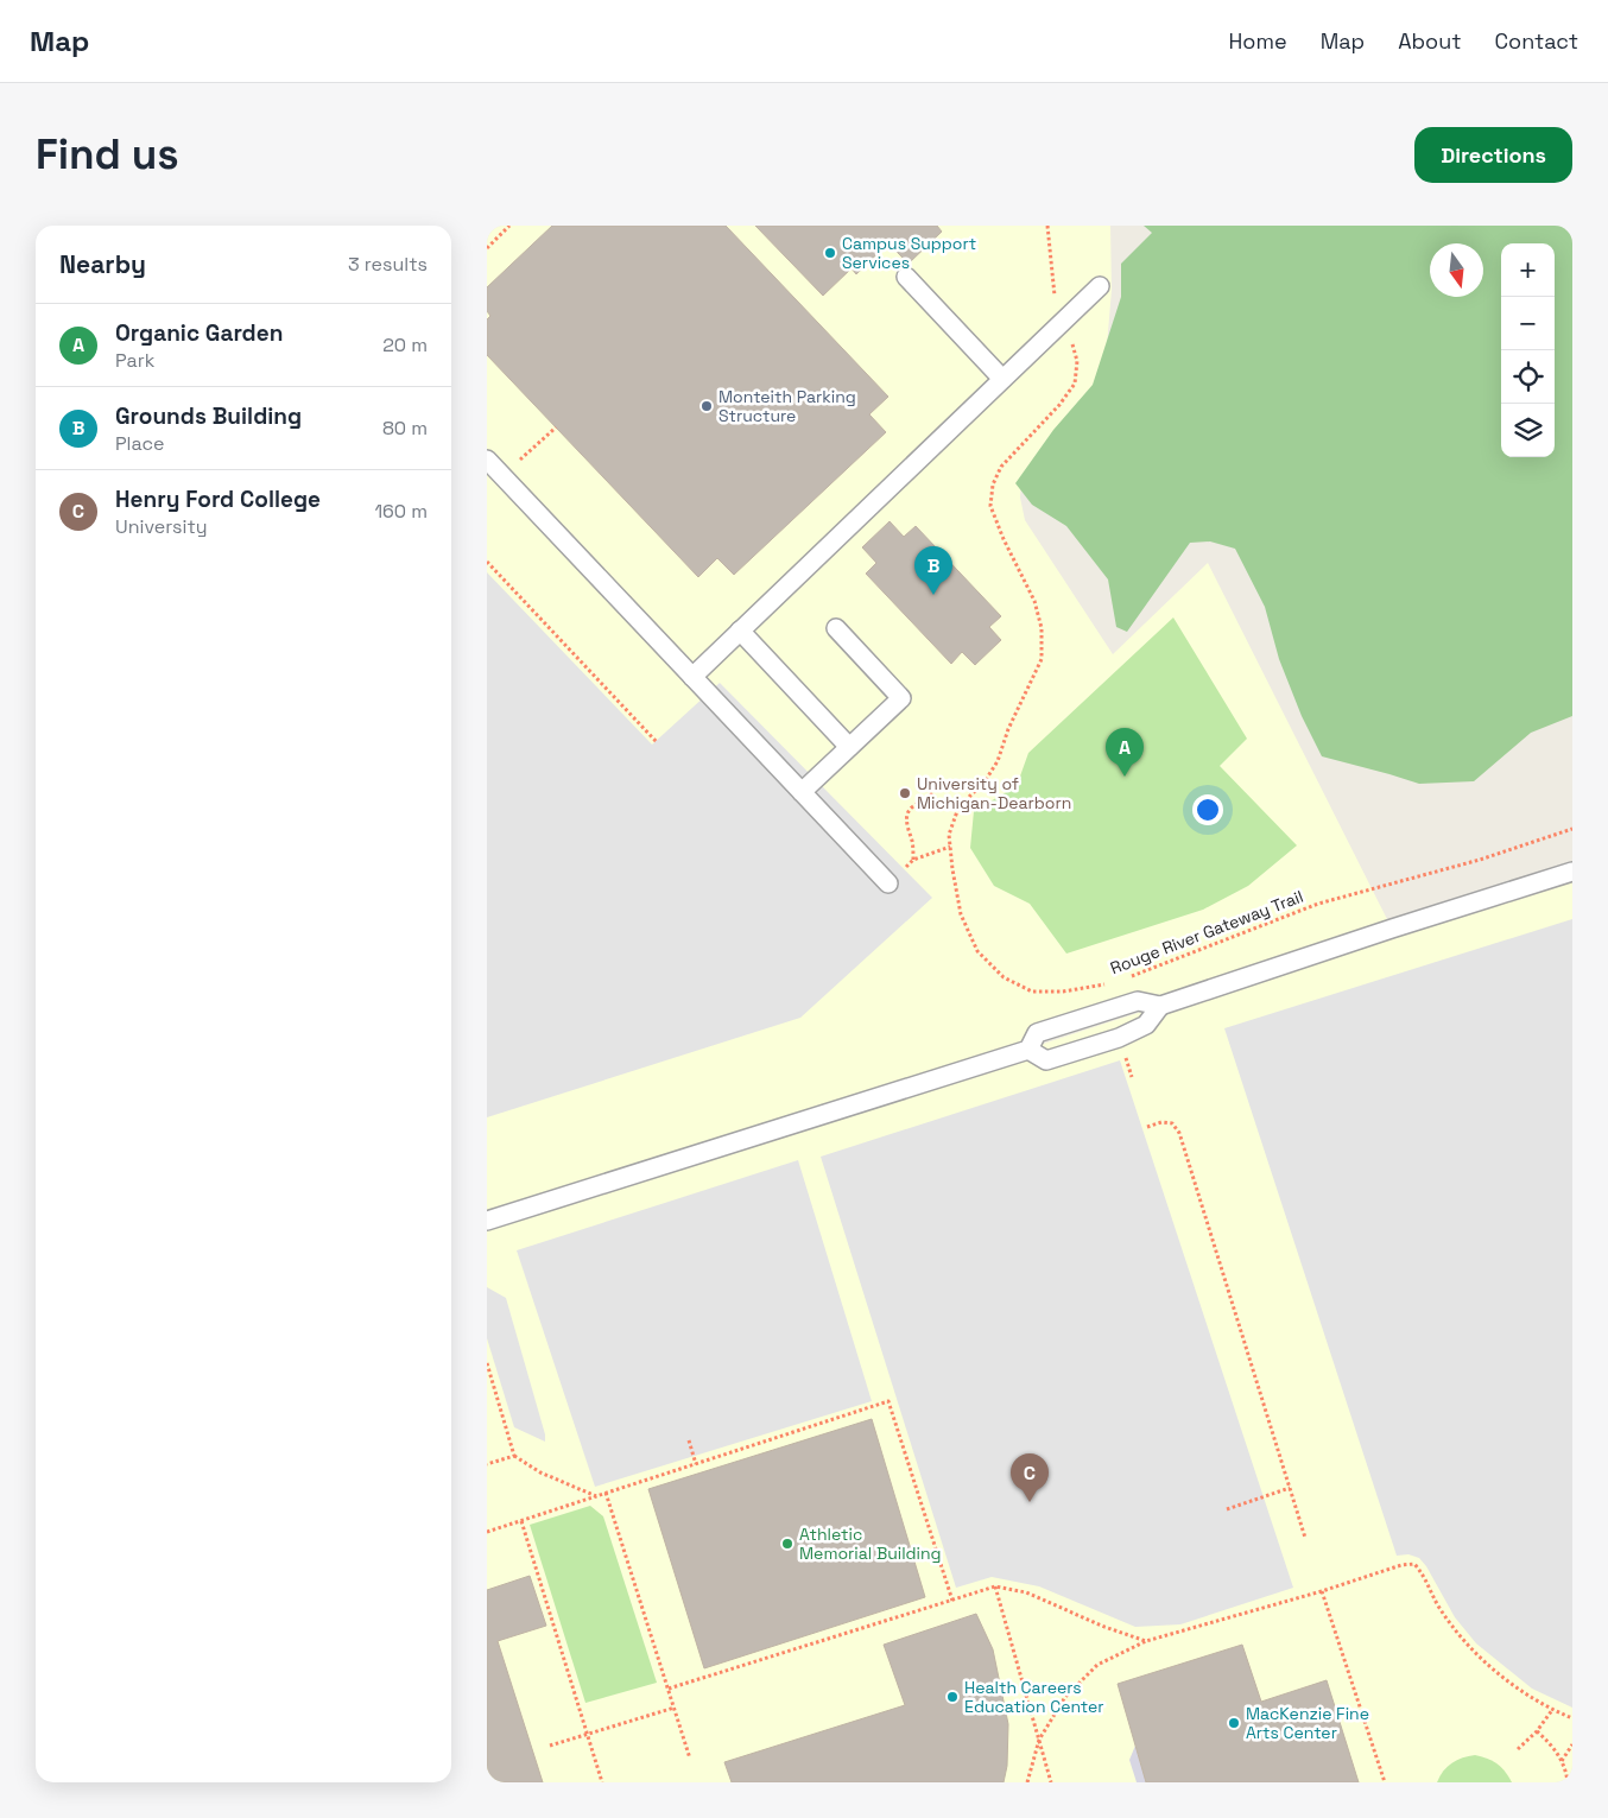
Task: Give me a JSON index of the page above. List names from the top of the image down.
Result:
{
  "streets": {
    "path": ["Rouge River Gateway Trail"]
  },
  "places": [
    "Campus Support Services",
    "Monteith Parking Structure",
    "University of Michigan-Dearborn",
    "Athletic Memorial Building",
    "Health Careers Education Center",
    "MacKenzie Fine Arts Center"
  ],
  "north": "bottom",
  "page": {
    "header": "Map",
    "nav": [
      "Home",
      "Map",
      "About",
      "Contact"
    ],
    "buttons": "Directions",
    "title": "Find us",
    "heading": ["Nearby", "3 results"],
    "map_buttons": ["+", "−"],
    "list": [
      {
        "mark": "A",
        "name": "Organic Garden",
        "note": "Park",
        "value": "20 m"
      },
      {
        "mark": "B",
        "name": "Grounds Building",
        "note": "Place",
        "value": "80 m"
      },
      {
        "mark": "C",
        "name": "Henry Ford College",
        "note": "University",
        "value": "160 m"
      }
    ],
    "pins": ["B", "A", "C"]
  }
}
